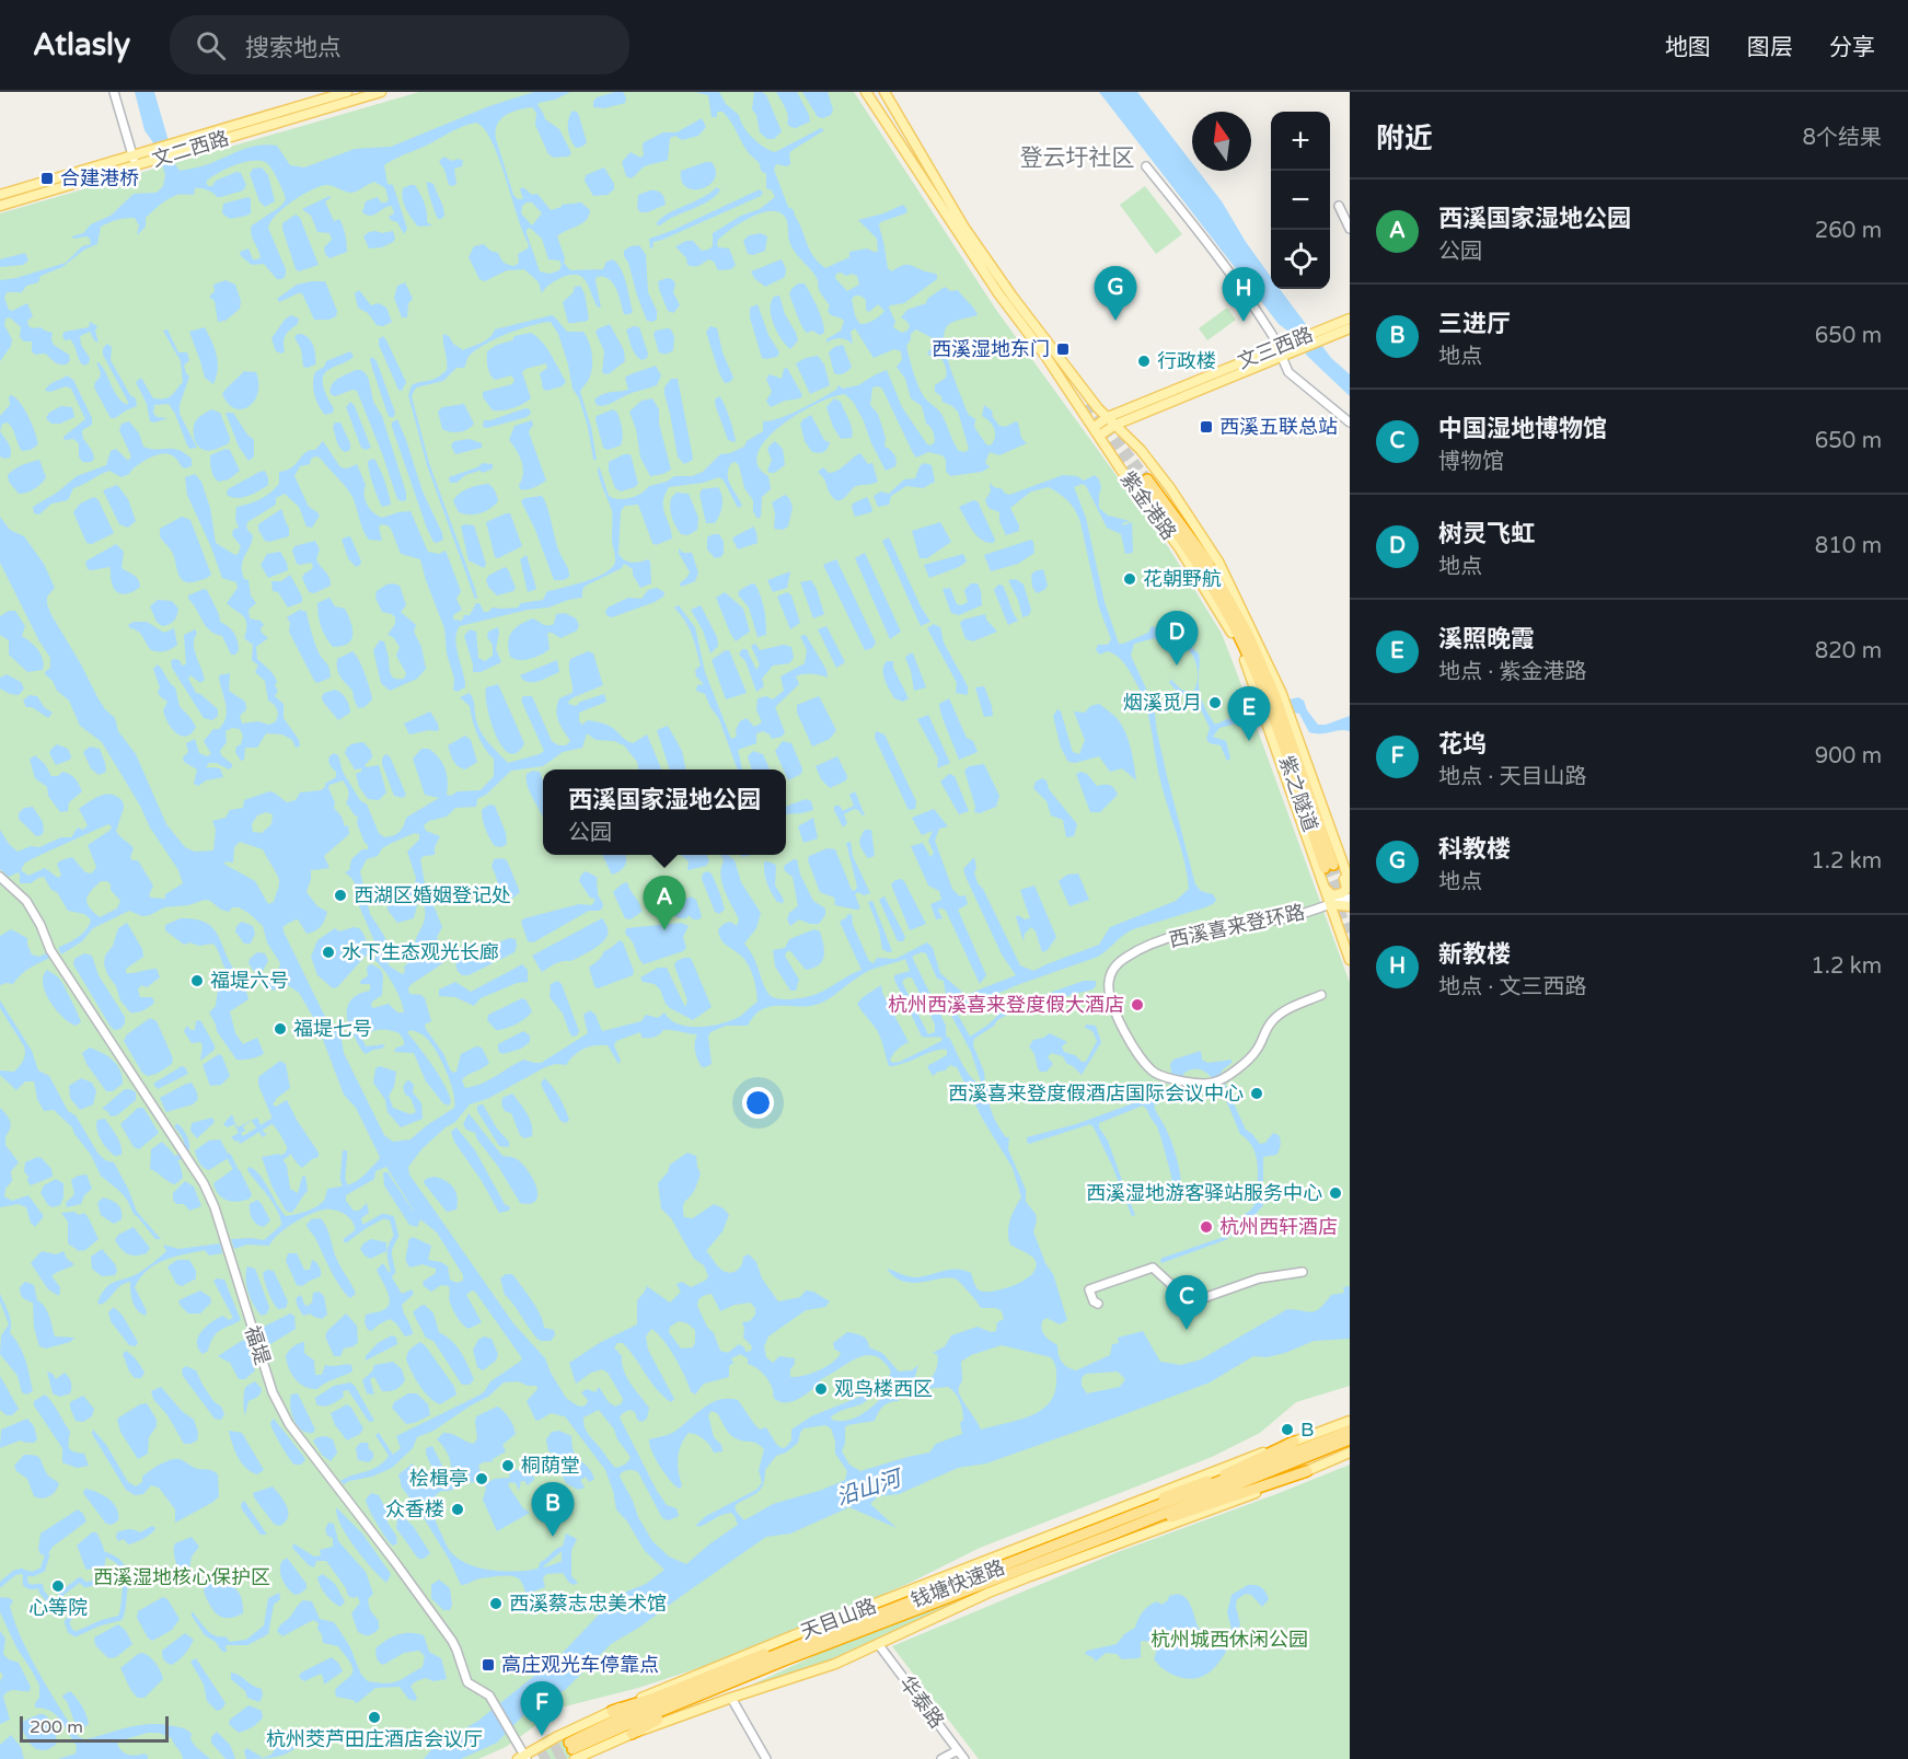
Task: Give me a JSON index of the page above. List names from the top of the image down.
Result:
{
  "streets": {
    "highway": ["紫之隧道", "钱塘快速路"],
    "main road": [
      "文二西路",
      "文三西路",
      "紫金港路",
      "天目山路"
    ],
    "street": ["西溪喜来登环路", "福堤", "华泰路"]
  },
  "crossings": [
    ["文三西路", "紫金港路"],
    ["福堤", "天目山路"],
    ["钱塘快速路", "天目山路"],
    ["天目山路", "华泰路"]
  ],
  "districts": ["登云圩社区"],
  "water": ["沿山河"],
  "parks": ["西溪湿地核心保护区", "杭州城西休闲公园"],
  "places": {
    "transit": [
      "合建港桥",
      "西溪湿地东门",
      "西溪五联总站",
      "高庄观光车停靠点"
    ],
    "other": [
      "行政楼",
      "花朝野航",
      "烟溪觅月",
      "西湖区婚姻登记处",
      "水下生态观光长廊",
      "福堤六号",
      "杭州西溪喜来登度假大酒店",
      "福堤七号",
      "西溪喜来登度假酒店国际会议中心",
      "西溪湿地游客驿站服务中心",
      "杭州西轩酒店",
      "观鸟楼西区",
      "B",
      "桐荫堂",
      "桧楫亭",
      "众香楼",
      "心等院",
      "西溪蔡志忠美术馆",
      "杭州茭芦田庄酒店会议厅"
    ]
  },
  "scale_bar": "200 m",
  "north": "top",
  "page": {
    "header": "Atlasly",
    "search": "搜索地点",
    "nav": ["地图", "图层", "分享"],
    "heading": ["附近", "8个结果"],
    "map_buttons": ["+", "−"],
    "list": [
      {
        "mark": "A",
        "name": "西溪国家湿地公园",
        "note": "公园",
        "value": "260 m"
      },
      {
        "mark": "B",
        "name": "三进厅",
        "note": "地点",
        "value": "650 m"
      },
      {
        "mark": "C",
        "name": "中国湿地博物馆",
        "note": "博物馆",
        "value": "650 m"
      },
      {
        "mark": "D",
        "name": "树灵飞虹",
        "note": "地点",
        "value": "810 m"
      },
      {
        "mark": "E",
        "name": "溪照晚霞",
        "note": "地点 · 紫金港路",
        "value": "820 m"
      },
      {
        "mark": "F",
        "name": "花坞",
        "note": "地点 · 天目山路",
        "value": "900 m"
      },
      {
        "mark": "G",
        "name": "科教楼",
        "note": "地点",
        "value": "1.2 km"
      },
      {
        "mark": "H",
        "name": "新教楼",
        "note": "地点 · 文三西路",
        "value": "1.2 km"
      }
    ],
    "pins": [
      "G",
      "H",
      "D",
      "E",
      "A",
      "C",
      "B",
      "F"
    ],
    "popup": ["西溪国家湿地公园", "公园"],
    "scale": "200 m"
  }
}
